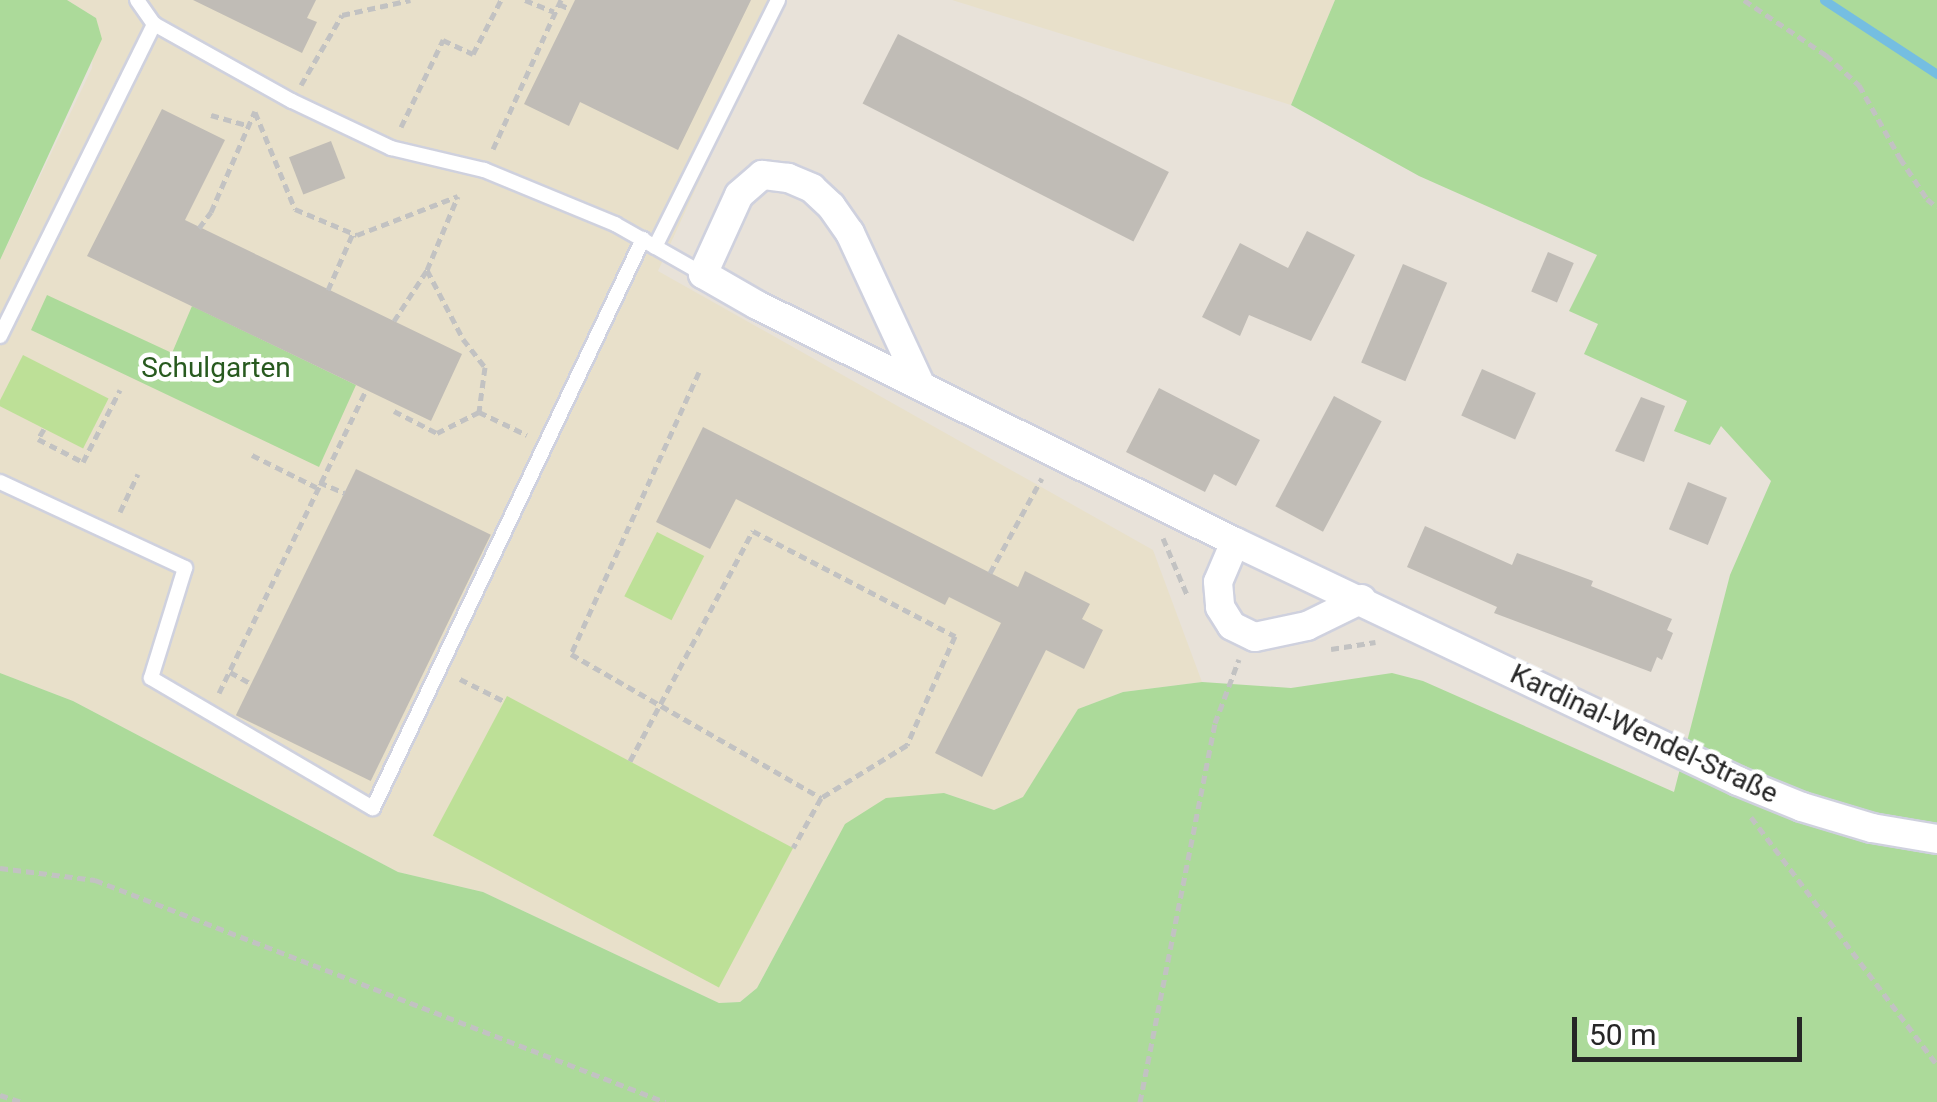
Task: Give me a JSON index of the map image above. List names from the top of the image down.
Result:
{
  "streets": {
    "street": ["Kardinal-Wendel-Straße"]
  },
  "parks": ["Schulgarten"],
  "scale_bar": "50 m"
}
